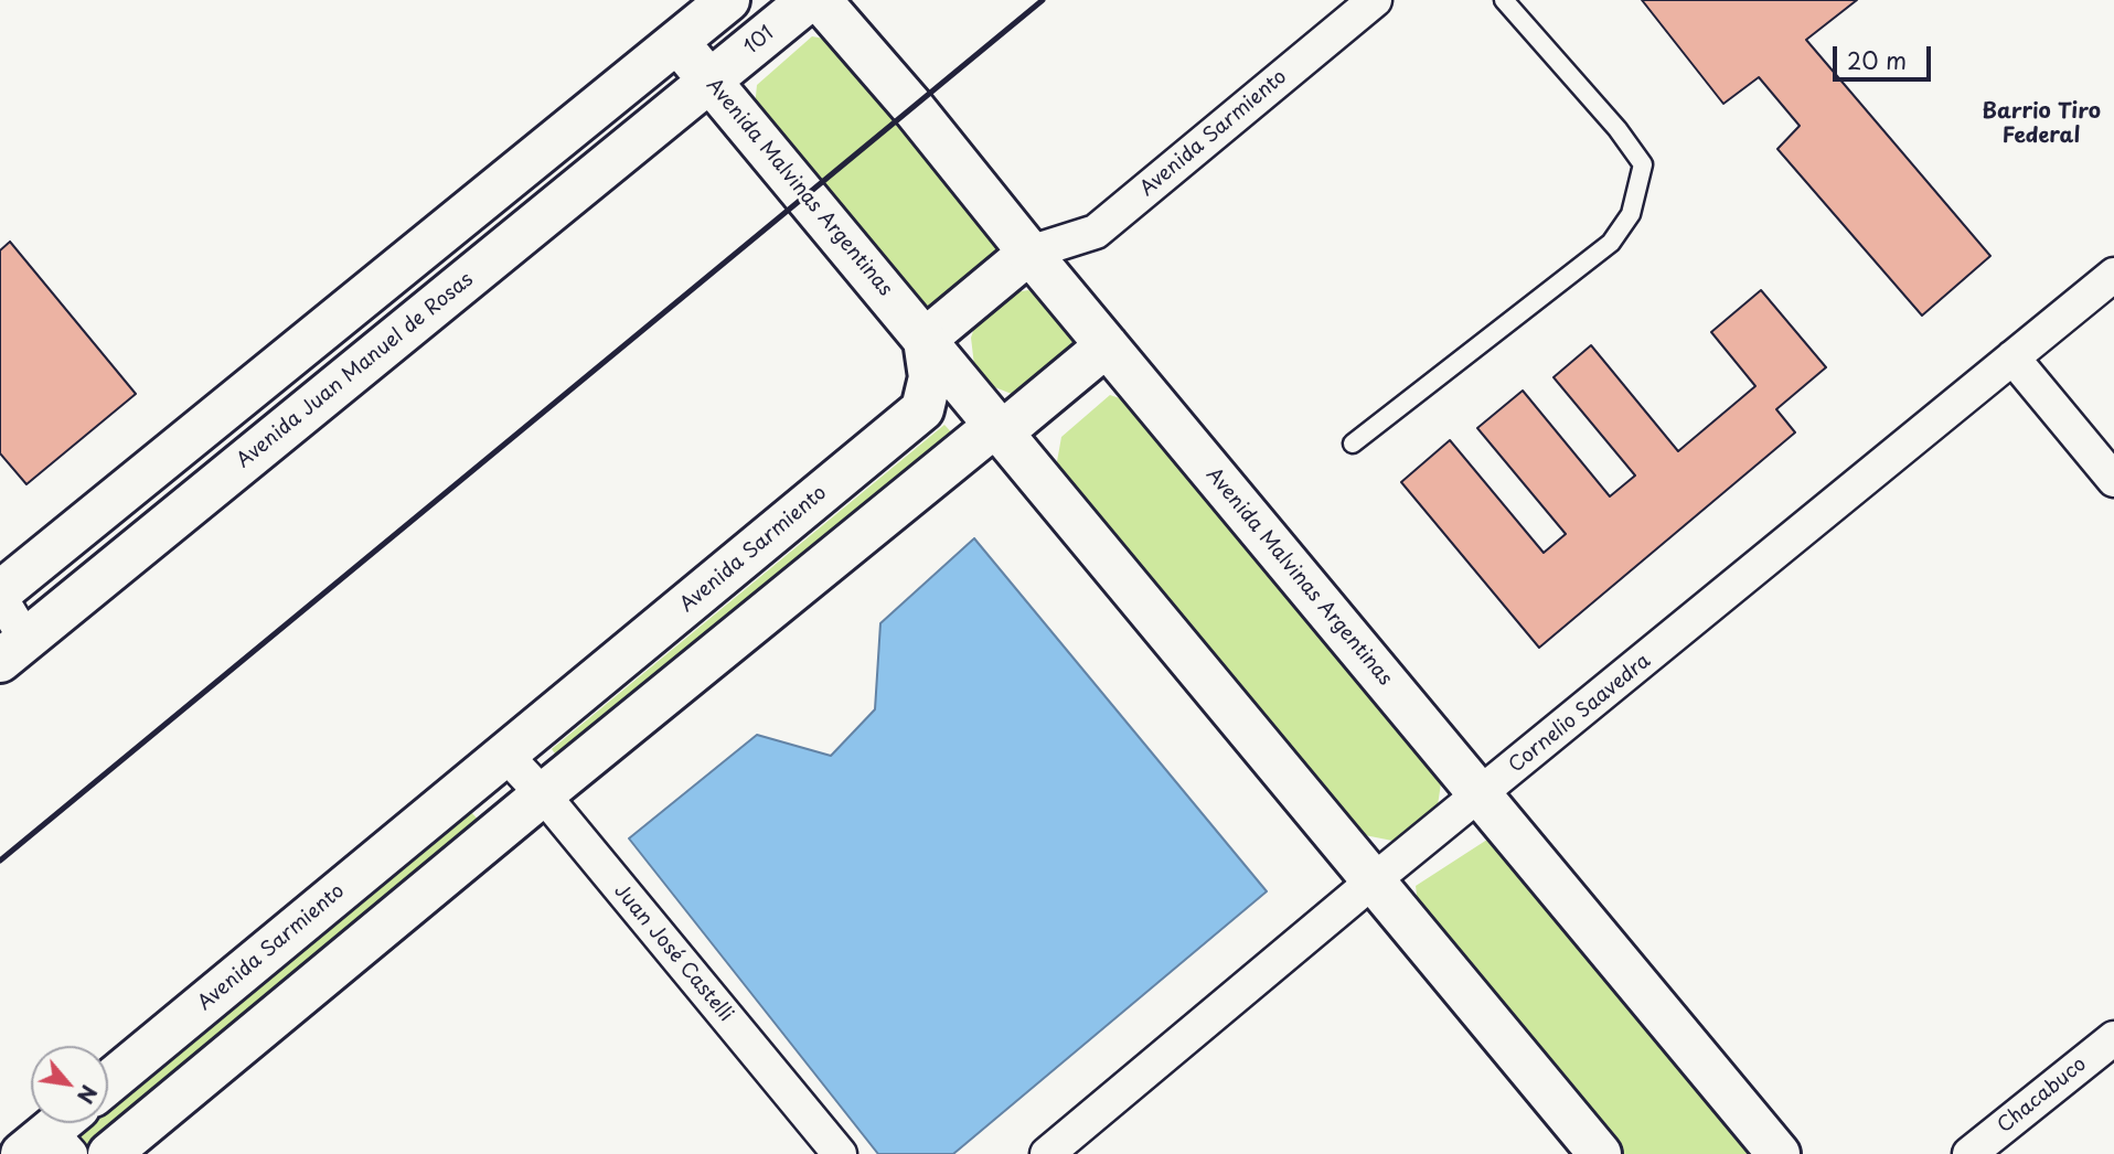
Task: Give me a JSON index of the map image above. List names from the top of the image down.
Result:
{
  "streets": {
    "main road": [
      "101",
      "Avenida Sarmiento",
      "Avenida Malvinas Argentinas",
      "Avenida Juan Manuel de Rosas"
    ],
    "street": ["Cornelio Saavedra", "Juan José Castelli", "Chacabuco"]
  },
  "crossings": [
    ["101", "Avenida Malvinas Argentinas"],
    ["101", "Avenida Juan Manuel de Rosas"],
    ["Avenida Sarmiento", "Avenida Malvinas Argentinas"],
    ["Avenida Sarmiento", "Juan José Castelli"],
    ["Avenida Malvinas Argentinas", "Avenida Juan Manuel de Rosas"],
    ["Avenida Malvinas Argentinas", "Cornelio Saavedra"]
  ],
  "districts": ["Barrio Tiro Federal"],
  "scale_bar": "20 m",
  "north": "bottom right"
}
